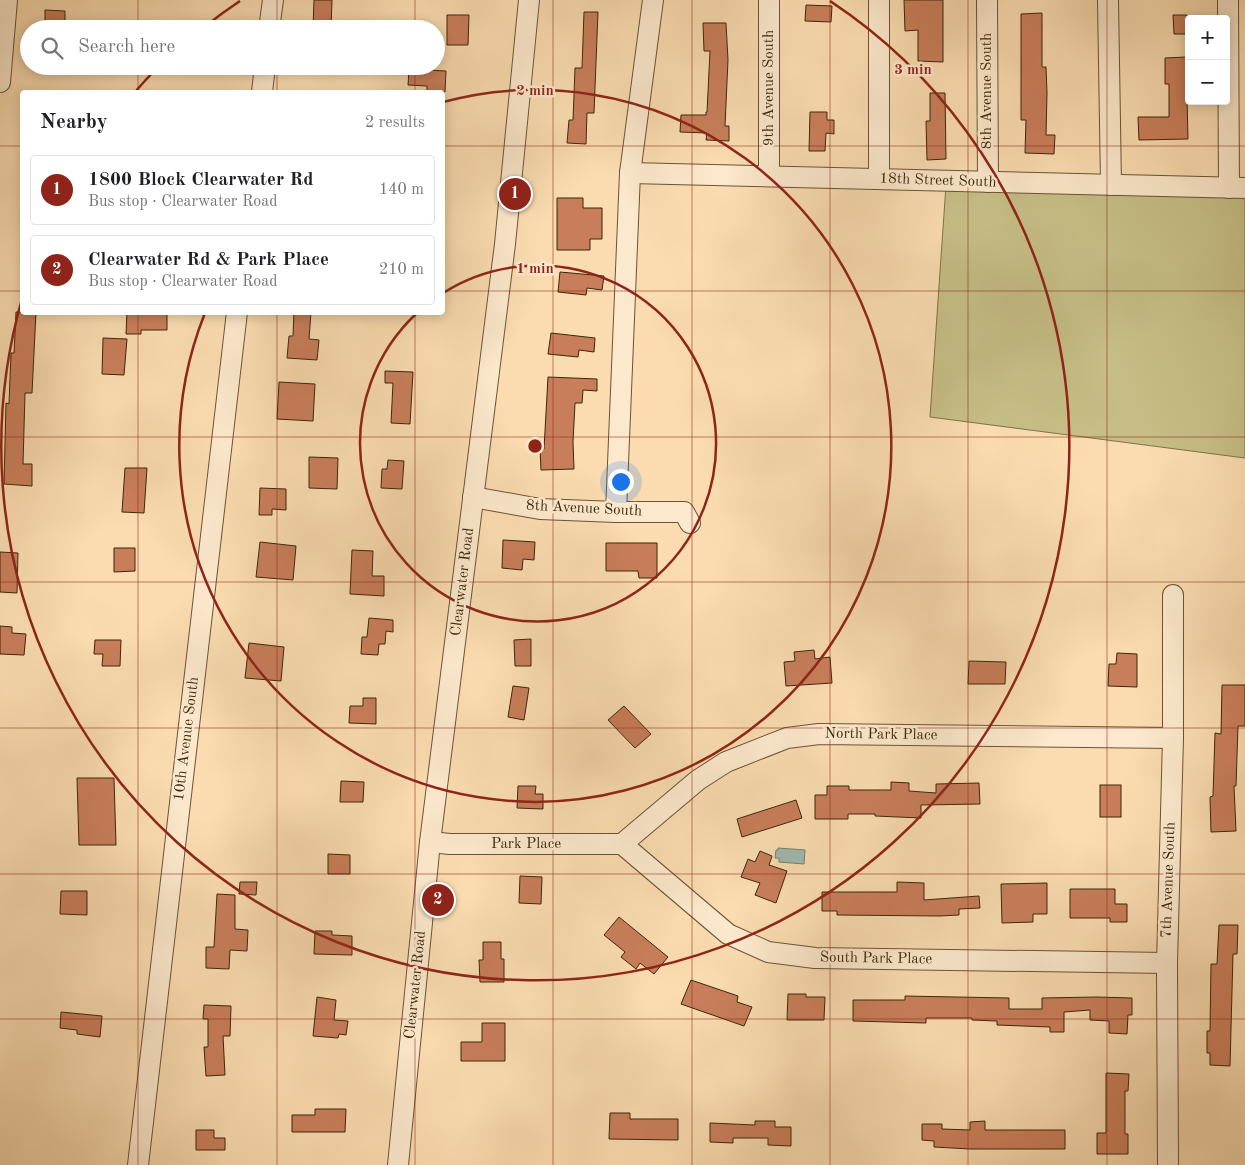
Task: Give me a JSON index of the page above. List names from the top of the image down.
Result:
{
  "streets": {
    "street": [
      "9th Avenue South",
      "8th Avenue South",
      "18th Street South",
      "Clearwater Road",
      "North Park Place",
      "10th Avenue South",
      "Park Place",
      "7th Avenue South",
      "South Park Place"
    ]
  },
  "crossings": [
    ["9th Avenue South", "18th Street South"],
    ["8th Avenue South", "18th Street South"],
    ["8th Avenue South", "Clearwater Road"],
    ["Clearwater Road", "Park Place"],
    ["North Park Place", "Park Place"],
    ["North Park Place", "7th Avenue South"],
    ["North Park Place", "South Park Place"],
    ["Park Place", "South Park Place"],
    ["7th Avenue South", "South Park Place"]
  ],
  "page": {
    "map_buttons": ["+", "−"],
    "search": "Search here",
    "heading": ["Nearby", "2 results"],
    "list": [
      {
        "mark": "1",
        "name": "1800 Block Clearwater Rd",
        "note": "Bus stop · Clearwater Road",
        "value": "140 m"
      },
      {
        "mark": "2",
        "name": "Clearwater Rd & Park Place",
        "note": "Bus stop · Clearwater Road",
        "value": "210 m"
      }
    ],
    "pins": ["1", "2"]
  },
  "rings": ["3 min", "2 min", "1 min"]
}
